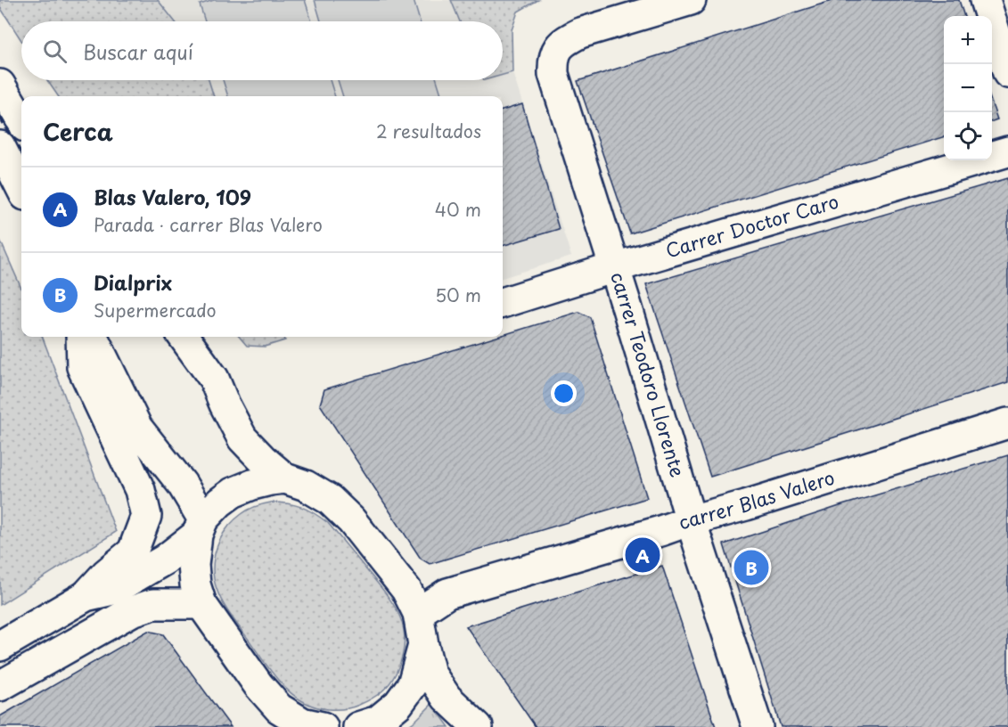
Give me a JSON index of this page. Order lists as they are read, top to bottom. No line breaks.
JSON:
{"streets":{"main road":["Carrer Doctor Caro","carrer Teodoro Llorente","carrer Blas Valero"]},"crossings":[["Carrer Doctor Caro","carrer Teodoro Llorente"],["carrer Teodoro Llorente","carrer Blas Valero"]],"page":{"map_buttons":["+","−"],"search":"Buscar aquí","heading":["Cerca","2 resultados"],"list":[{"mark":"A","name":"Blas Valero, 109","note":"Parada · carrer Blas Valero","value":"40 m"},{"mark":"B","name":"Dialprix","note":"Supermercado","value":"50 m"}],"pins":["A","B"]}}
